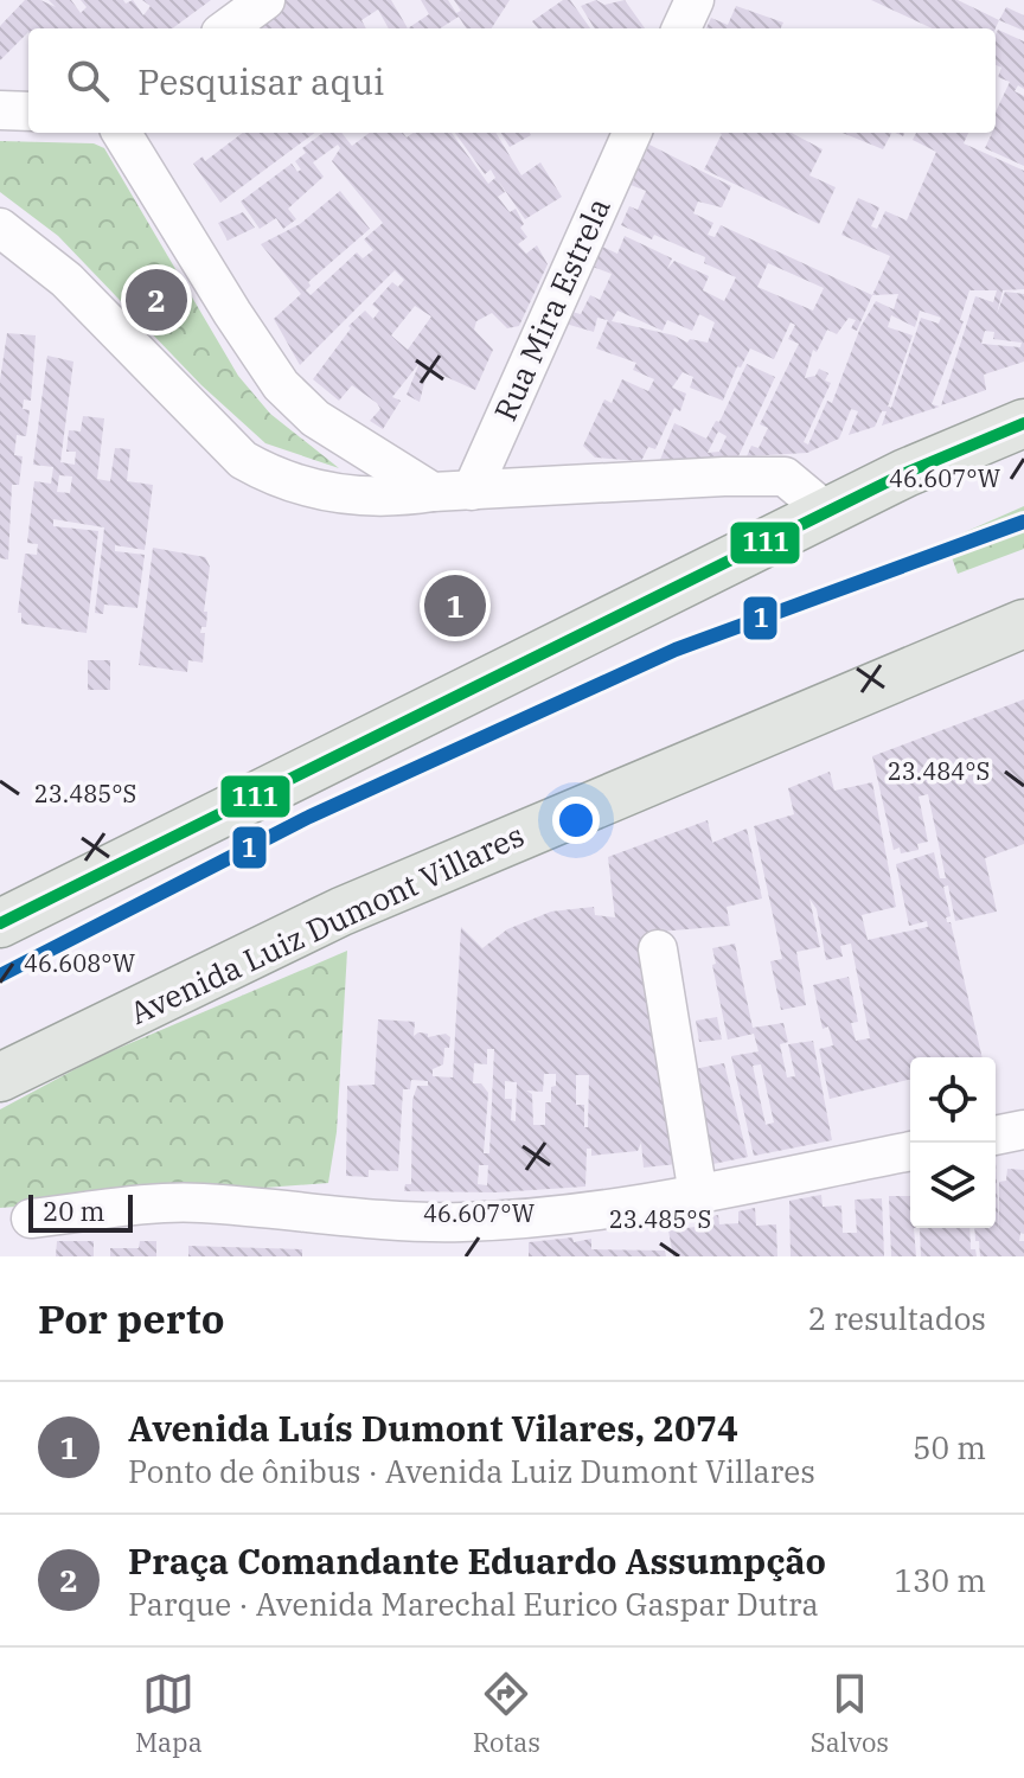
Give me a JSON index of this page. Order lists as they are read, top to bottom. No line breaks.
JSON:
{"streets":{"main road":["Avenida Luiz Dumont Villares"],"street":["Rua Mira Estrela"]},"lines":["transit line 111","transit line 1"],"scale_bar":"20 m","page":{"search":"Pesquisar aqui","pins":["2","1"],"scale":"20 m","heading":["Por perto","2 resultados"],"list":[{"mark":"1","name":"Avenida Luís Dumont Vilares, 2074","note":"Ponto de ônibus · Avenida Luiz Dumont Villares","value":"50 m"},{"mark":"2","name":"Praça Comandante Eduardo Assumpção","note":"Parque · Avenida Marechal Eurico Gaspar Dutra","value":"130 m"}],"nav":["Mapa","Rotas","Salvos"]},"coordinates":["46.607°W","23.484°S","23.485°S","46.608°W"]}
